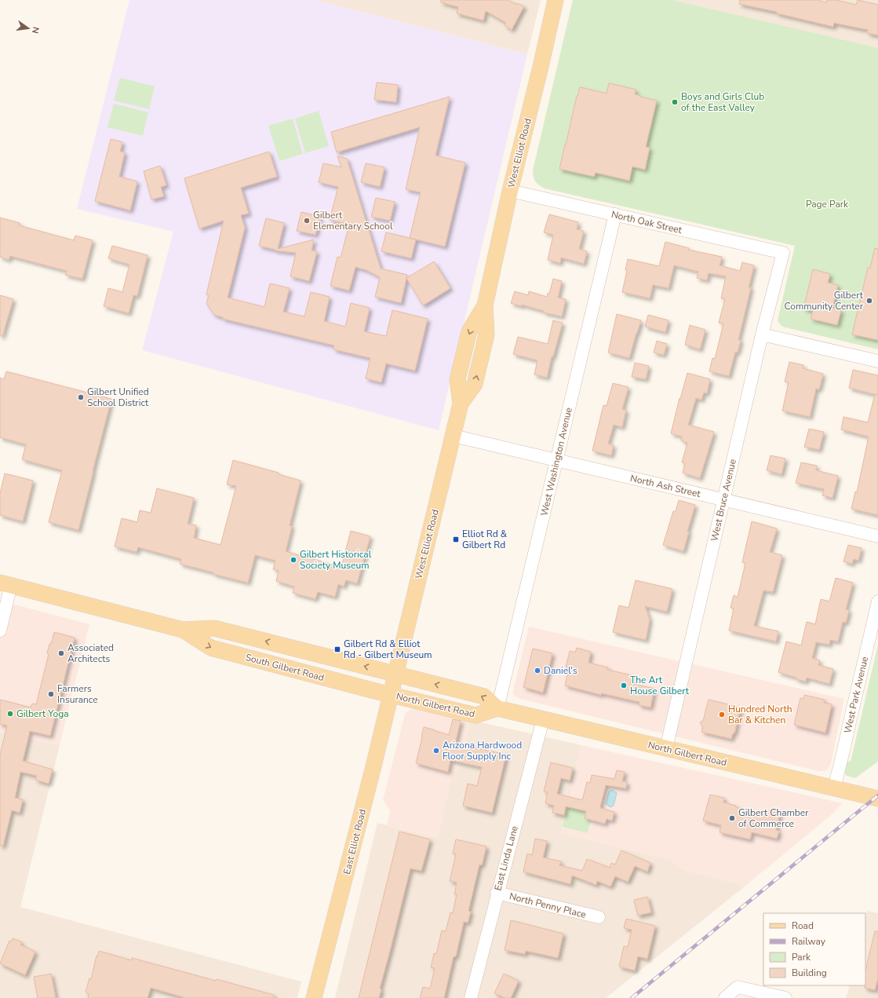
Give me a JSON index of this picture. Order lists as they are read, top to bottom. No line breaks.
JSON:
{"streets":{"main road":["West Elliot Road","South Gilbert Road","North Gilbert Road","East Elliot Road"],"street":["North Oak Street","West Washington Avenue","North Ash Street","West Bruce Avenue","West Park Avenue","East Linda Lane","North Penny Place"]},"crossings":[["West Elliot Road","North Oak Street"],["West Elliot Road","North Ash Street"],["West Elliot Road","South Gilbert Road"],["West Elliot Road","North Gilbert Road"],["West Elliot Road","East Elliot Road"],["North Oak Street","West Washington Avenue"],["North Oak Street","West Bruce Avenue"],["West Washington Avenue","North Ash Street"],["West Washington Avenue","North Gilbert Road"],["North Ash Street","West Bruce Avenue"],["West Bruce Avenue","North Gilbert Road"],["South Gilbert Road","North Gilbert Road"],["South Gilbert Road","East Elliot Road"],["West Park Avenue","North Gilbert Road"],["North Gilbert Road","East Elliot Road"],["North Gilbert Road","East Linda Lane"],["East Linda Lane","North Penny Place"]],"parks":["Page Park"],"places":{"other":["Boys and Girls Club of the East Valley","Gilbert Elementary School","Gilbert Community Center","Gilbert Unified School District","Gilbert Historical Society Museum","Associated Architects","Daniel's","The Art House Gilbert","Farmers Insurance","Gilbert Yoga","Hundred North Bar & Kitchen","Arizona Hardwood Floor Supply Inc","Gilbert Chamber of Commerce"],"transit":["Elliot Rd & Gilbert Rd","Gilbert Rd & Elliot Rd - Gilbert Museum"]},"legend":["Road","Railway","Park","Building"],"north":"right"}
